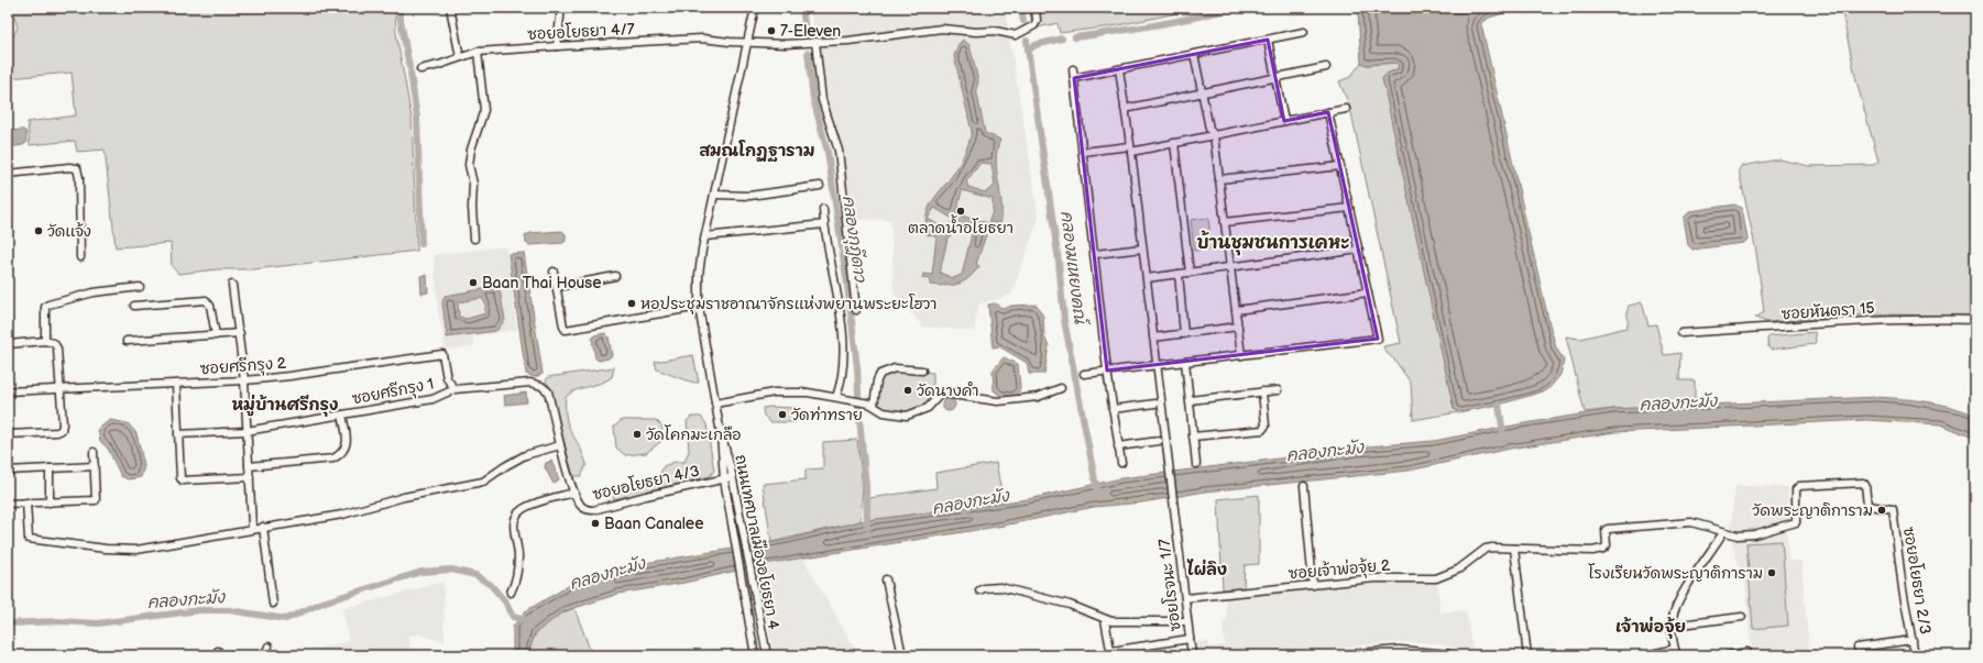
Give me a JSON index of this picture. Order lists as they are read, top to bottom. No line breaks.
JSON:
{"streets":{"street":["ซอยอโยธยา 4/7","ซอยหันตรา 15","ซอยศรีกรุง 2","ซอยศรีกรุง 1","ซอยอโยธยา 4/3","ถนนเทศบาลเมืองอโยธยา 4","ซอยเจ้าพ่อจุ้ย 2","ซอยอโยธยา 2/3","ซอยโรจนะ 1/7"]},"crossings":[["ซอยอโยธยา 4/7","ถนนเทศบาลเมืองอโยธยา 4"],["ซอยศรีกรุง 2","ซอยศรีกรุง 1"],["ซอยศรีกรุง 2","ซอยอโยธยา 4/3"],["ซอยศรีกรุง 1","ซอยอโยธยา 4/3"],["ซอยอโยธยา 4/3","ถนนเทศบาลเมืองอโยธยา 4"],["ซอยเจ้าพ่อจุ้ย 2","ซอยอโยธยา 2/3"],["ซอยเจ้าพ่อจุ้ย 2","ซอยโรจนะ 1/7"]],"districts":["สมณโกฏฐาราม","บ้านชุมชนการเคหะ","หมู่บ้านศรีกรุง","ไผ่ลิง","เจ้าพ่อจุ้ย"],"water":["คลองกุฎีดาว","คลองมเหยงคณ์","คลองกะมัง"],"places":["7-Eleven","ตลาดน้ำอโยธยา","วัดแจ้ง","Baan Thai House","หอประชุมราชอาณาจักรแห่งพยานพระยะโฮวา","วัดนางคำ","วัดท่าทราย","วัดโคกมะเกลือ","วัดพระญาติการาม","Baan Canalee","โรงเรียนวัดพระญาติการาม"]}
